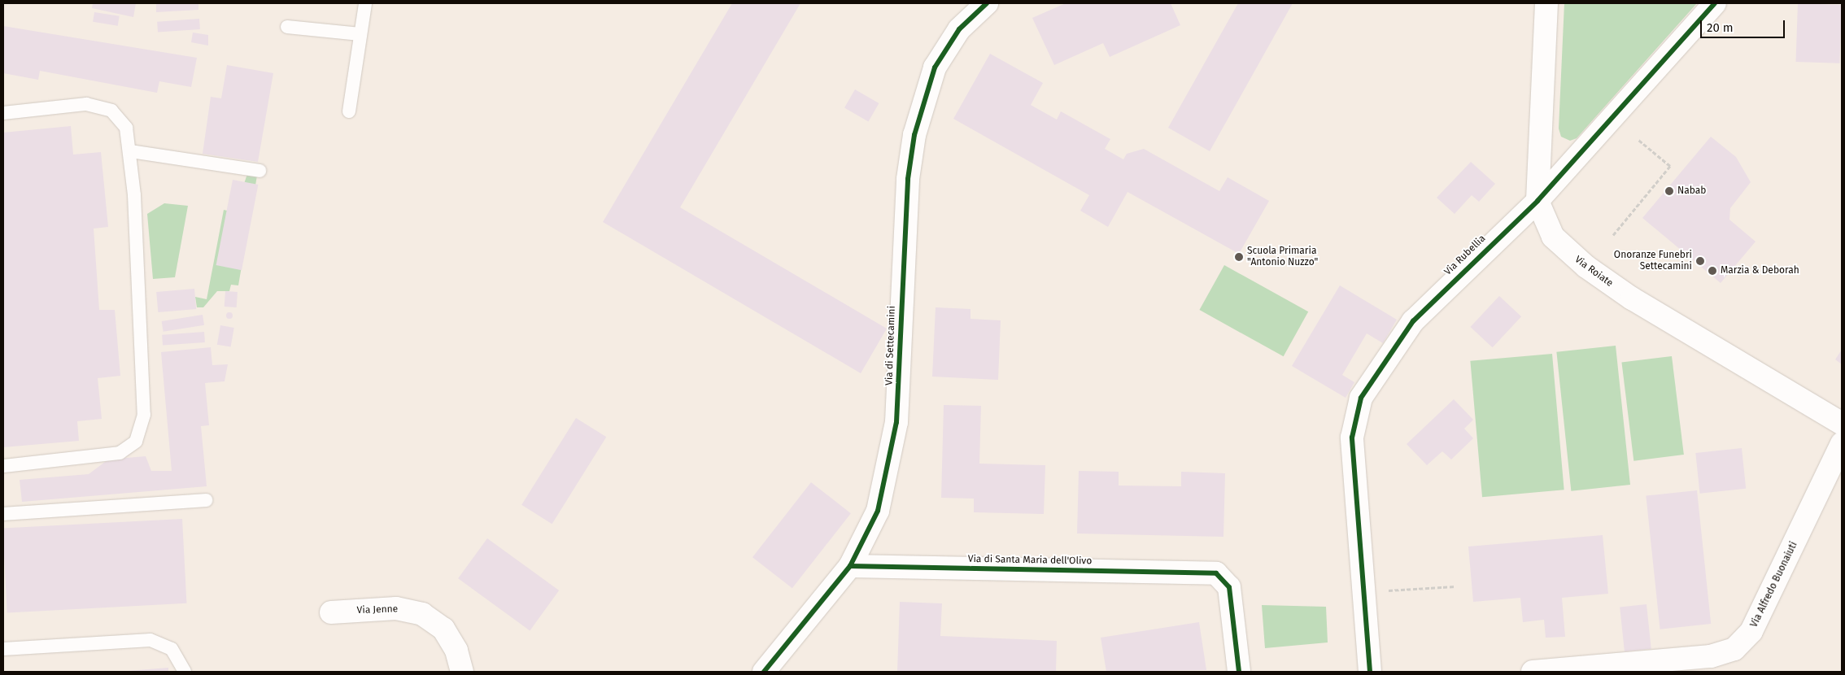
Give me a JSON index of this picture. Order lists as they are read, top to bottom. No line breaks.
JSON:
{"streets":{"street":["Via Rubellia","Via Roiate","Via di Settecamini","Via di Santa Maria dell'Olivo","Via Alfredo Buonaiuti","Via Jenne"]},"crossings":[["Via Rubellia","Via Roiate"],["Via di Settecamini","Via di Santa Maria dell'Olivo"]],"places":["Nabab","Scuola Primaria \"Antonio Nuzzo\"","Onoranze Funebri Settecamini","Marzia & Deborah"],"scale_bar":"20 m"}
